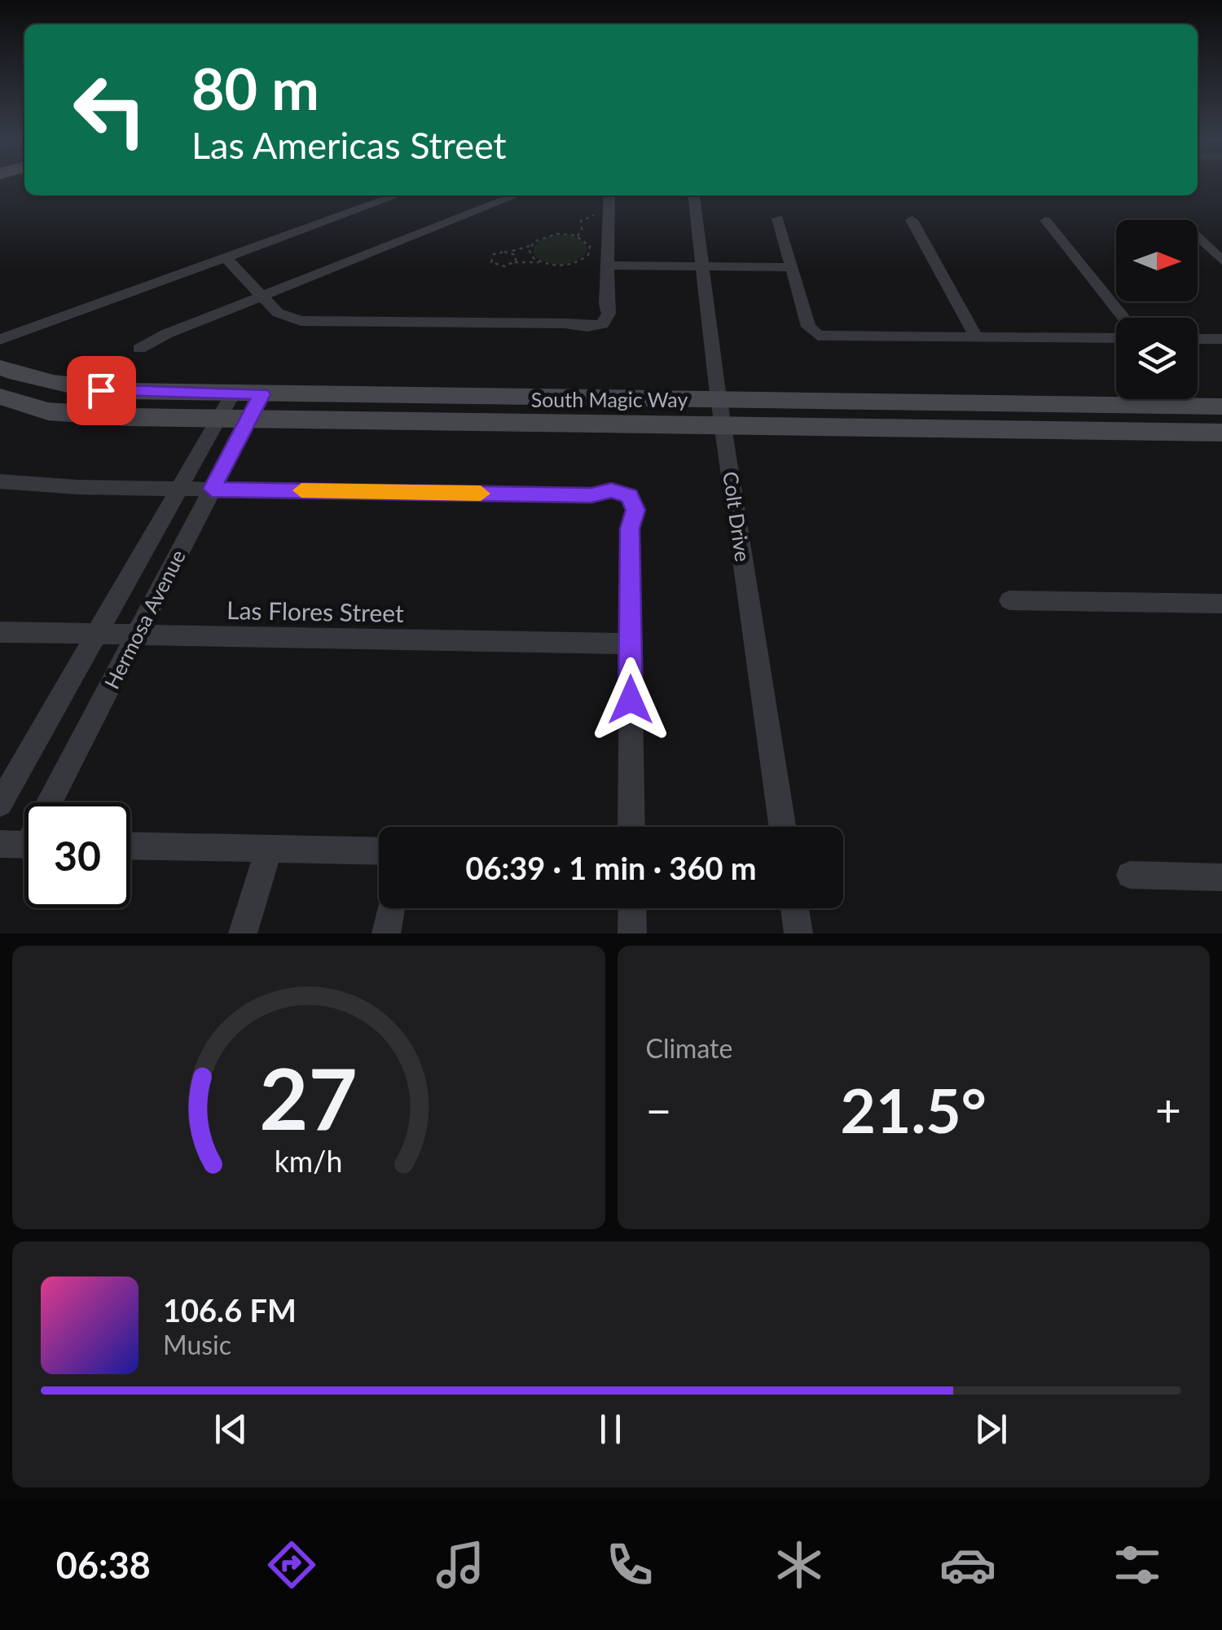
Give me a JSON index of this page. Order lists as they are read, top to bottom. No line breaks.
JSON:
{"streets":{"street":["South Magic Way","Colt Drive","Las Flores Street","Hermosa Avenue"]},"crossings":[["South Magic Way","Colt Drive"],["South Magic Way","Hermosa Avenue"],["Las Flores Street","Hermosa Avenue"]],"north":"right","page":{"turn":["80 m","Las Americas Street"],"limit":"30","trip":"06:39 · 1 min · 360 m","tile":"Climate","heat":["−","21.5°","+"],"song":["106.6 FM","Music"],"tabs":"06:38","gauge":["27","km/h"]}}
